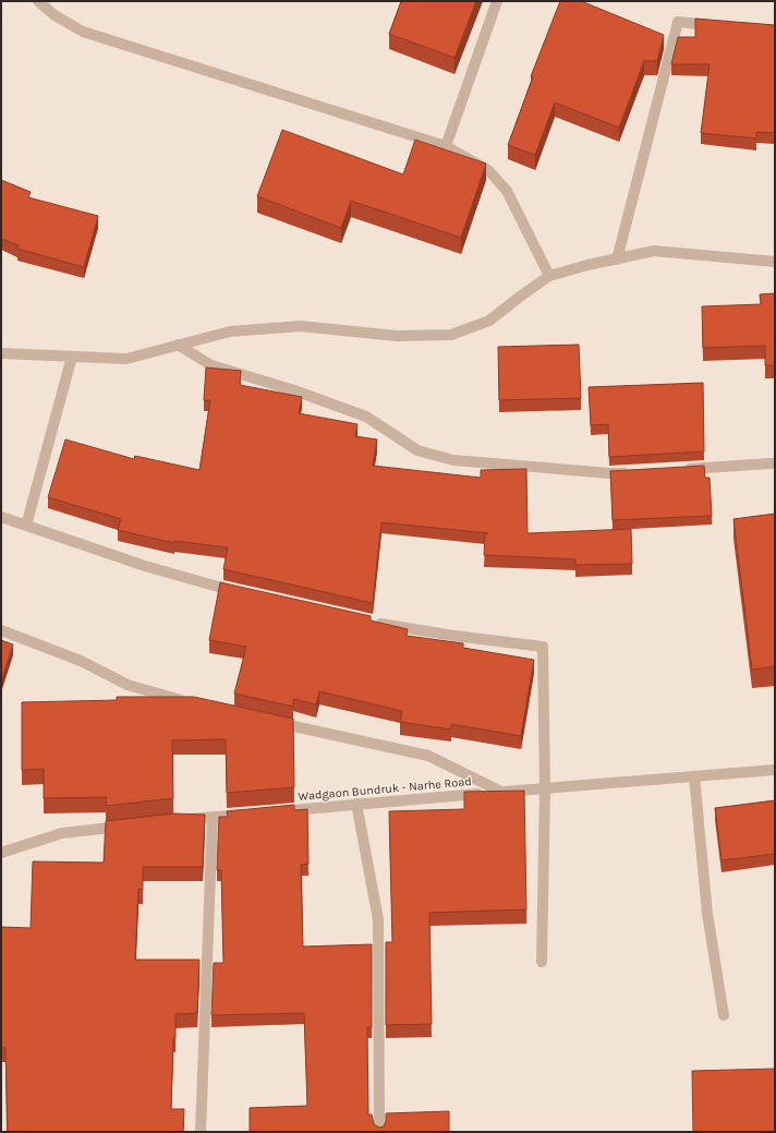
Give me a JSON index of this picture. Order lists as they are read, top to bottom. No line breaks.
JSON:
{"streets":{"street":["Wadgaon Bundruk - Narhe Road"]}}
